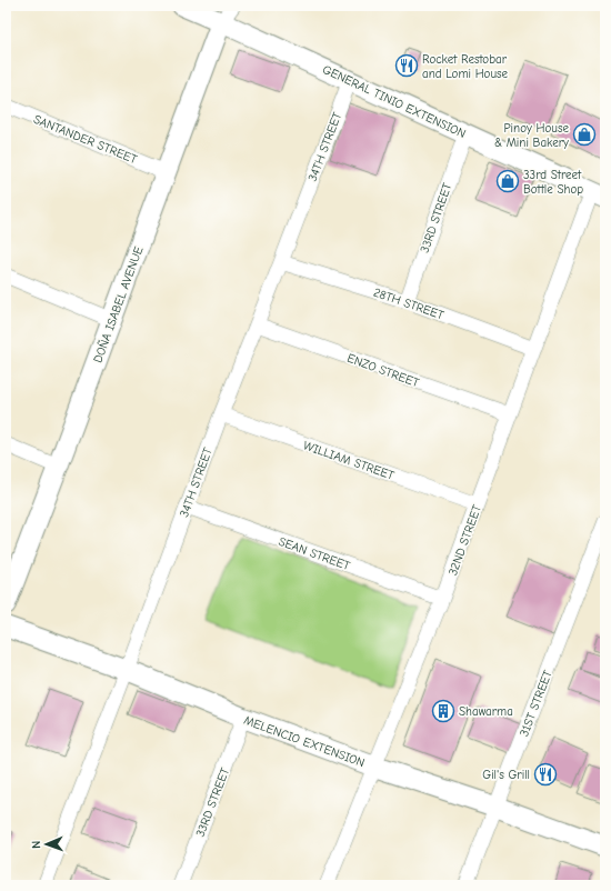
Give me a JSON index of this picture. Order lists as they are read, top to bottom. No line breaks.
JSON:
{"streets":{"street":["GENERAL TINIO EXTENSION","SANTANDER STREET","34TH STREET","33RD STREET","28TH STREET","DOÑA ISABEL AVENUE","ENZO STREET","WILLIAM STREET","32ND STREET","SEAN STREET","31ST STREET","MELENCIO EXTENSION"]},"crossings":[["GENERAL TINIO EXTENSION","34TH STREET"],["GENERAL TINIO EXTENSION","33RD STREET"],["GENERAL TINIO EXTENSION","DOÑA ISABEL AVENUE"],["GENERAL TINIO EXTENSION","32ND STREET"],["SANTANDER STREET","DOÑA ISABEL AVENUE"],["34TH STREET","28TH STREET"],["34TH STREET","ENZO STREET"],["34TH STREET","WILLIAM STREET"],["34TH STREET","SEAN STREET"],["34TH STREET","MELENCIO EXTENSION"],["33RD STREET","28TH STREET"],["33RD STREET","MELENCIO EXTENSION"],["28TH STREET","32ND STREET"],["ENZO STREET","32ND STREET"],["WILLIAM STREET","32ND STREET"],["32ND STREET","SEAN STREET"],["32ND STREET","MELENCIO EXTENSION"],["31ST STREET","MELENCIO EXTENSION"]],"places":{"restaurant":["Rocket Restobar and Lomi House","Gil's Grill"],"shop":["Pinoy House & Mini Bakery","33rd Street Bottle Shop"],"building":["Shawarma"]},"north":"left"}
